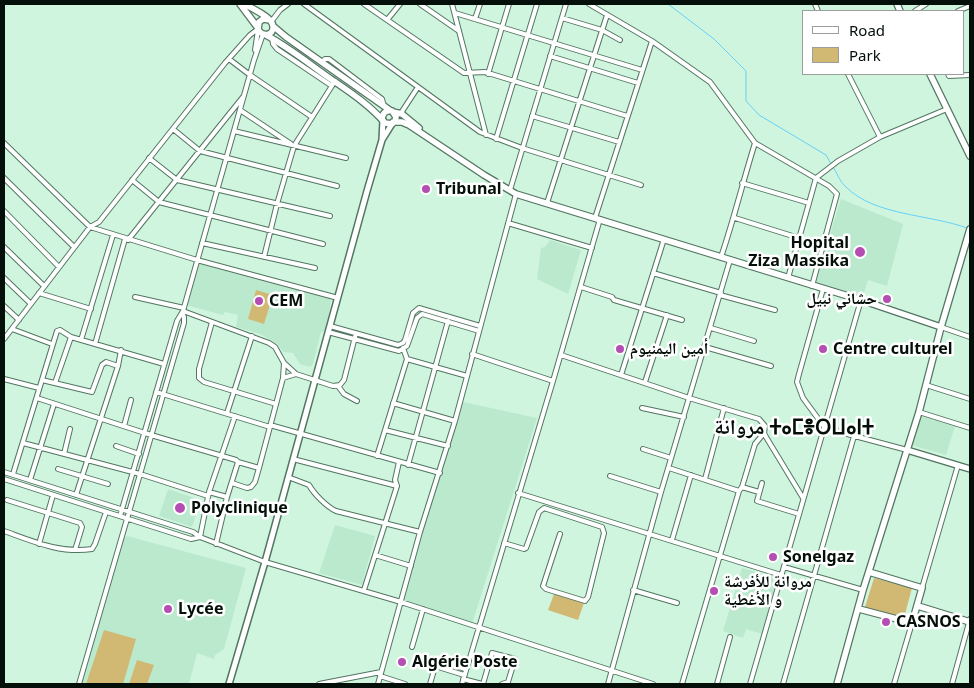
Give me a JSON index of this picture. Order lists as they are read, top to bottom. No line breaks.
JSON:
{"districts":["مروانة ⵜⴰⵎⴻⵔⵡⴰⵏⵜ"],"places":["Tribunal","Hopital Ziza Massika","حشاني نبيل","CEM","أمين اليمنيوم","Centre culturel","Polyclinique","Sonelgaz","مروانة للأفرشة و الأغطية","Lycée","CASNOS","Algérie Poste"],"legend":["Road","Park"]}
